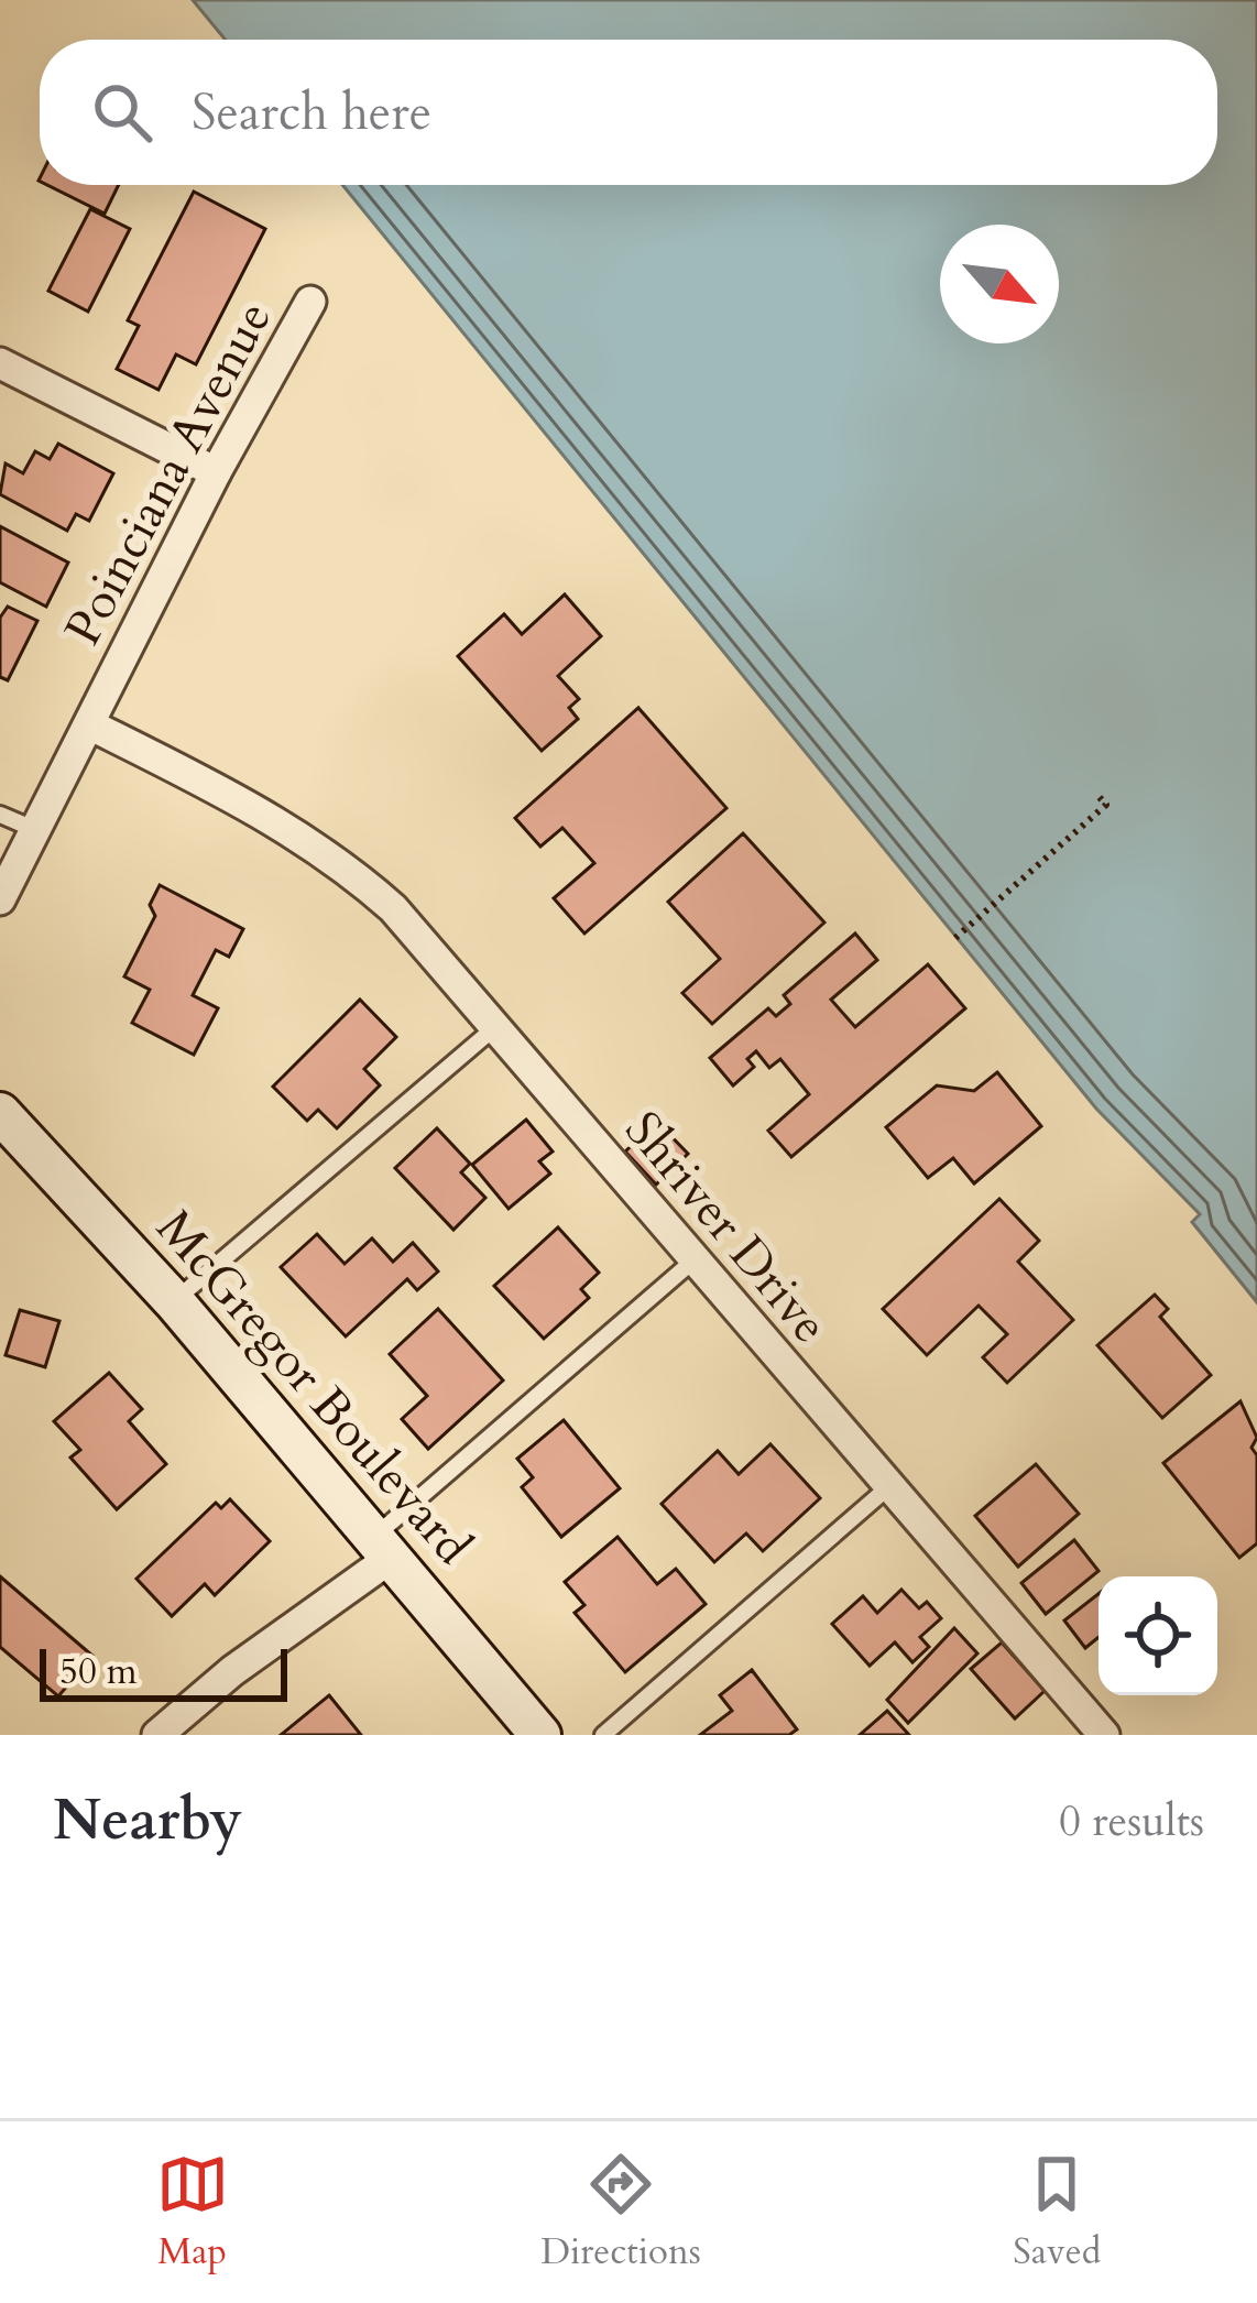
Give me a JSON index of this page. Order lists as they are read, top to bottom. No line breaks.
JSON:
{"streets":{"main road":["McGregor Boulevard"],"street":["Poinciana Avenue","Shriver Drive"]},"crossings":[["Poinciana Avenue","Shriver Drive"]],"scale_bar":"50 m","north":"bottom right","page":{"search":"Search here","scale":"50 m","heading":["Nearby","0 results"],"nav":["Map","Directions","Saved"]}}
